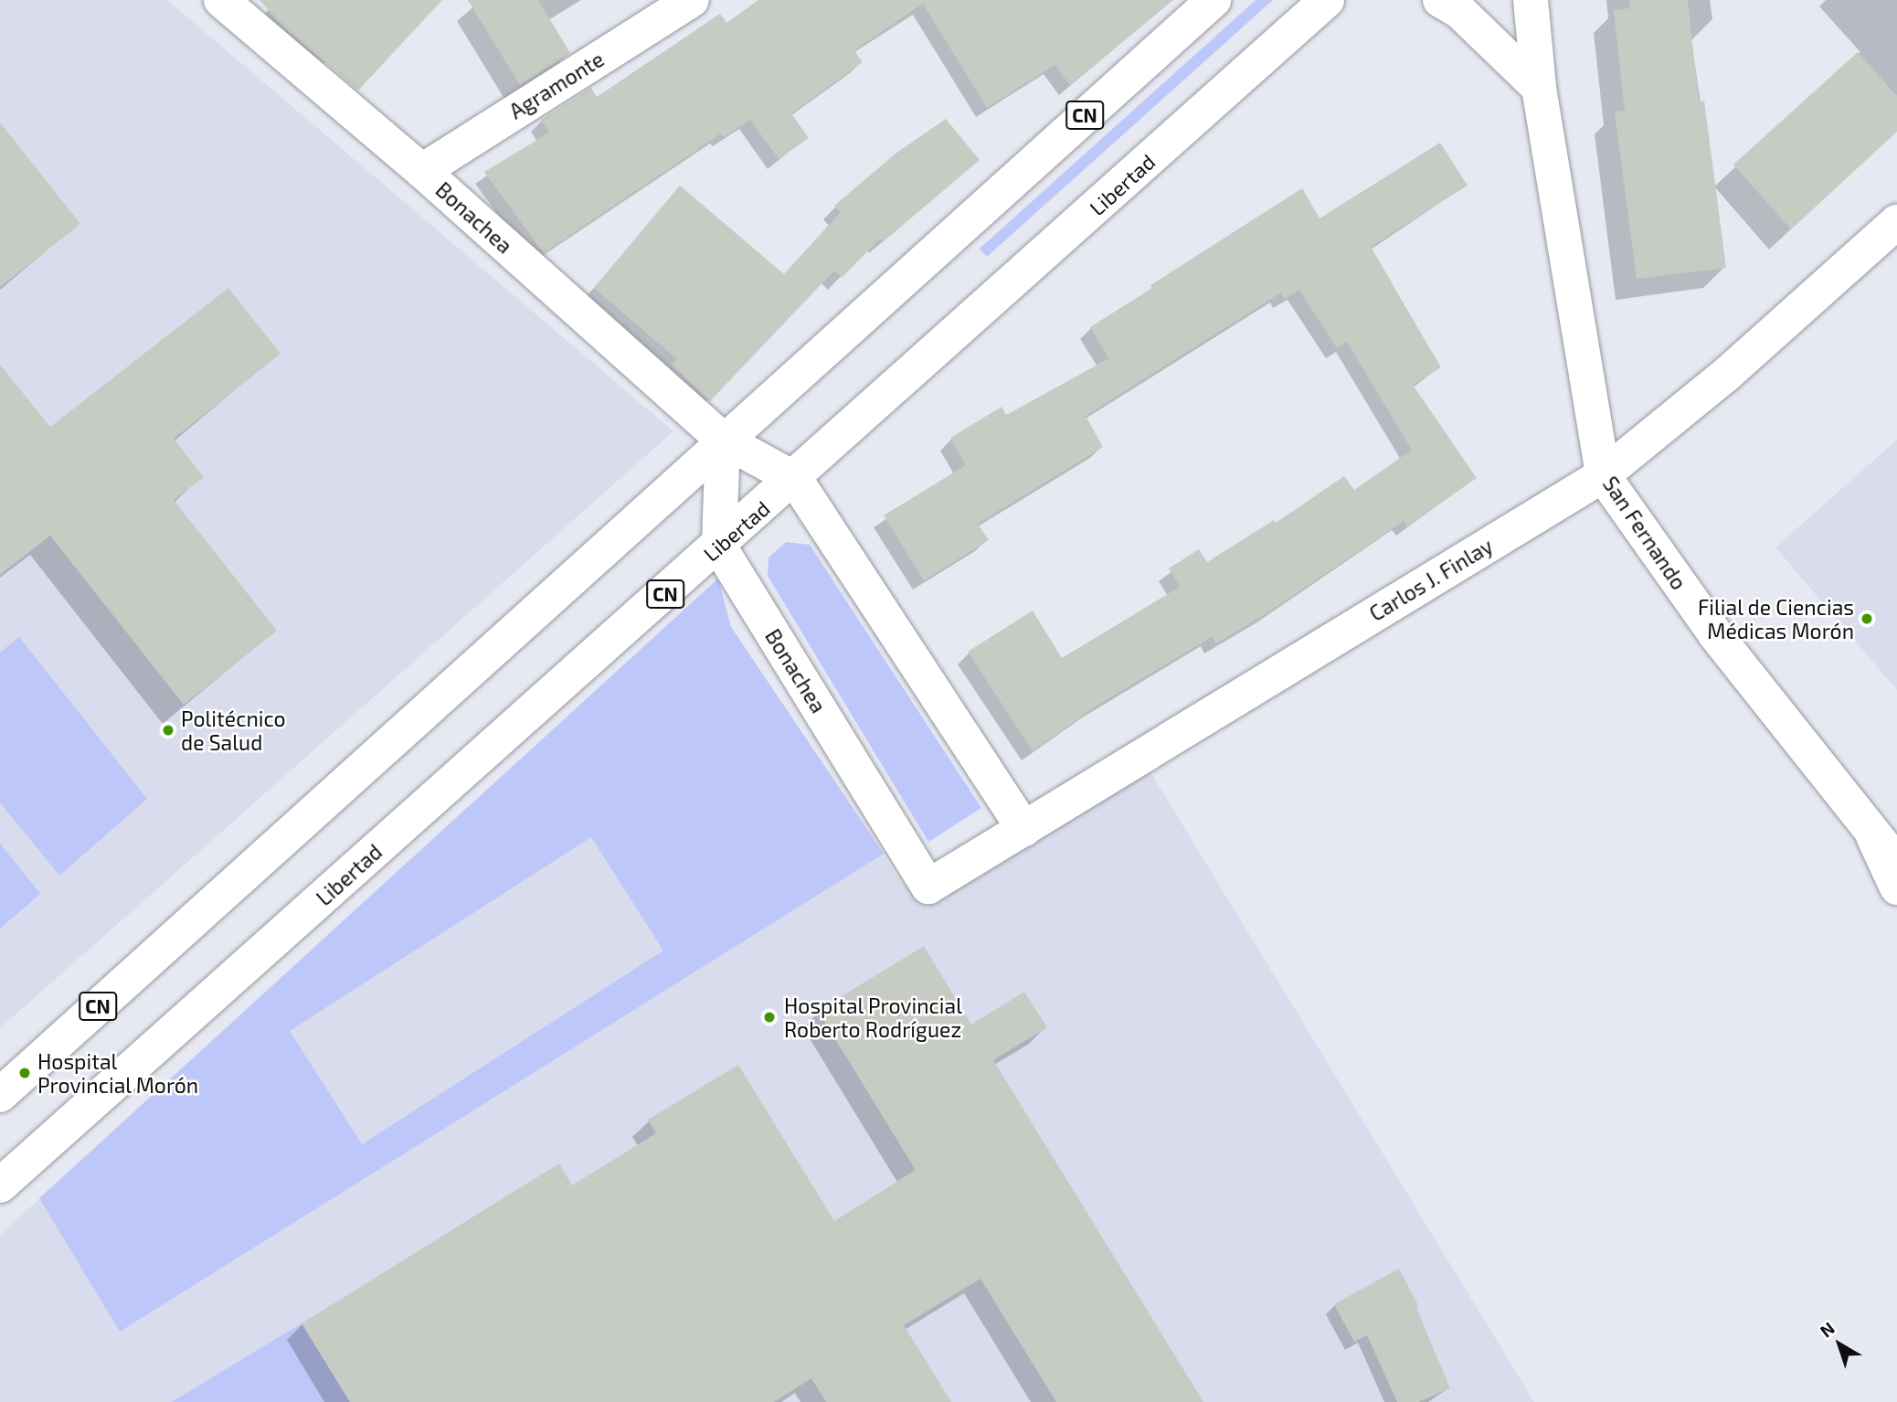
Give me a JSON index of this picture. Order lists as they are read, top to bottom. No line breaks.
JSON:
{"streets":{"main road":["Agramonte","CN","Libertad","Bonachea","San Fernando","Carlos J. Finlay"]},"crossings":[["Agramonte","Bonachea"],["CN","Bonachea"],["Libertad","Bonachea"],["Bonachea","Carlos J. Finlay"],["San Fernando","Carlos J. Finlay"]],"places":["Filial de Ciencias Médicas Morón","Politécnico de Salud","Hospital Provincial Roberto Rodríguez","Hospital Provincial Morón"],"north":"top left"}
